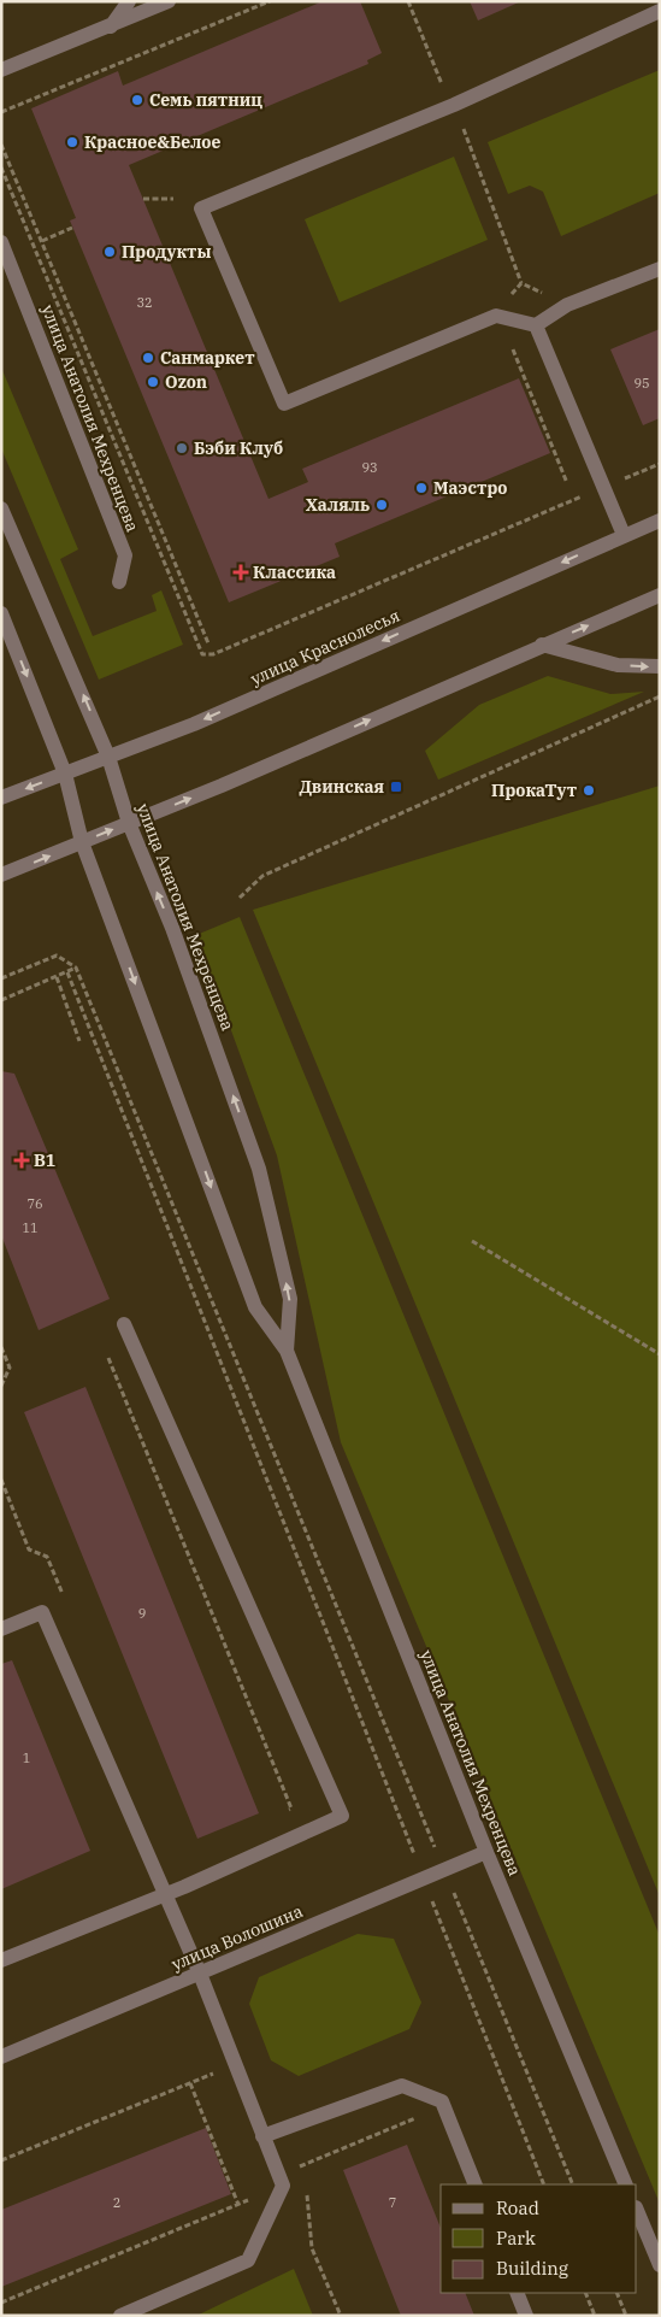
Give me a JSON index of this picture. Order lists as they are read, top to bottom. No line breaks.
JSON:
{"streets":{"street":["улица Анатолия Мехренцева","улица Краснолесья","улица Волошина"]},"crossings":[["улица Анатолия Мехренцева","улица Краснолесья"],["улица Анатолия Мехренцева","улица Волошина"]],"places":{"other":["Семь пятниц","Красное&Белое","Продукты","Санмаркет","Ozon","Бэби Клуб","Маэстро","Халяль","ПрокаТут"],"health":["Классика","B1"],"transit":["Двинская"]},"house_numbers":["32","95","93","76","11","9","1","2","7"],"legend":["Road","Park","Building"]}
